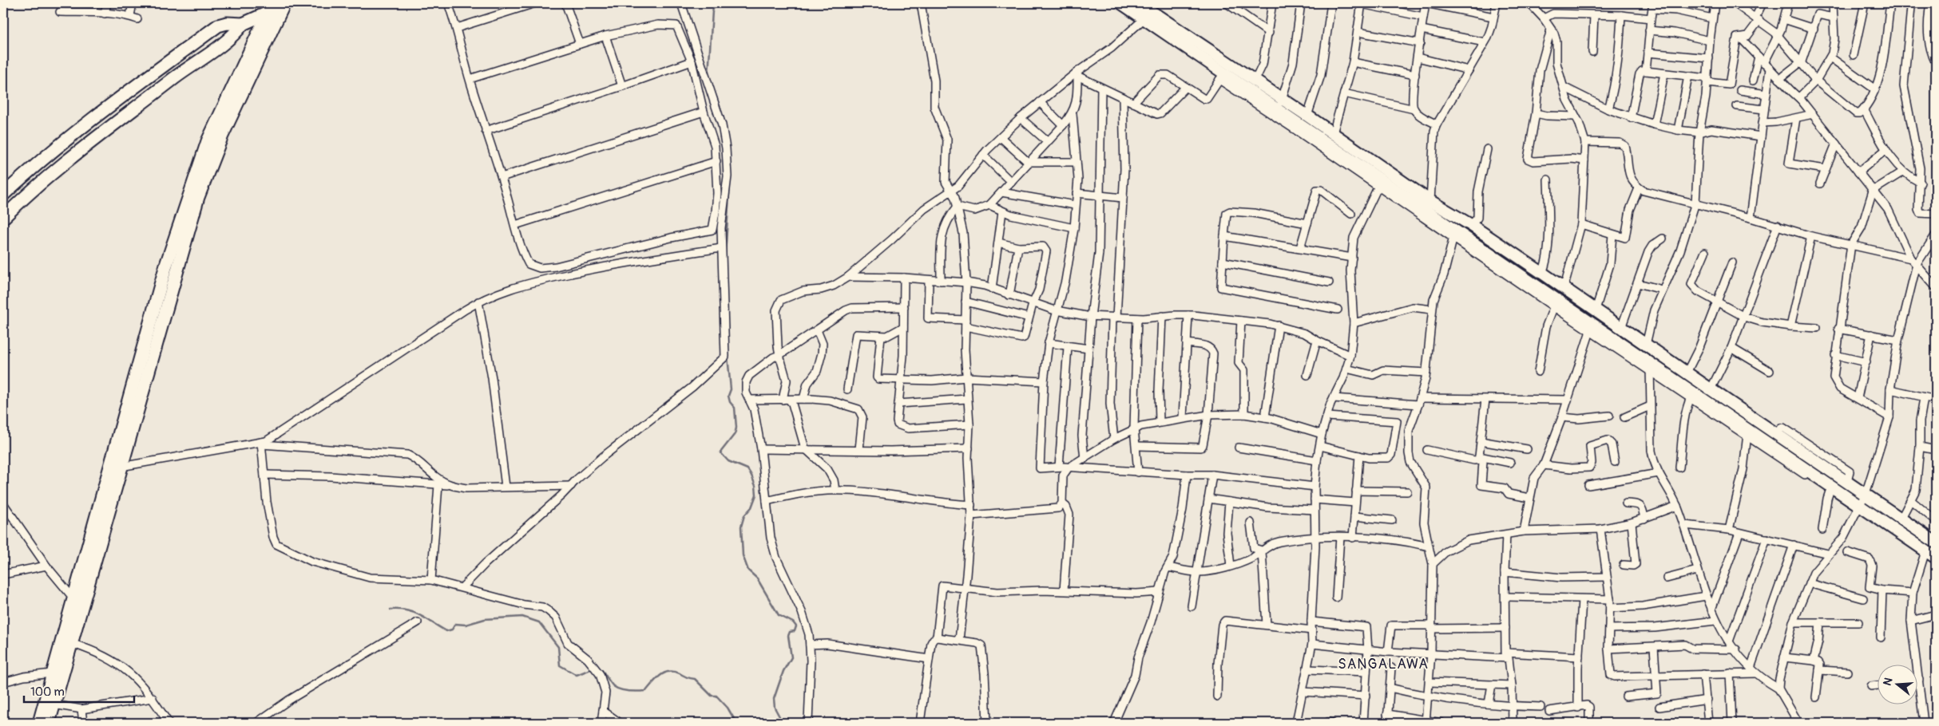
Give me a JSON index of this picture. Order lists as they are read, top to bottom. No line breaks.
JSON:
{"districts":["SANGALAWA"],"scale_bar":"100 m","north":"left"}
